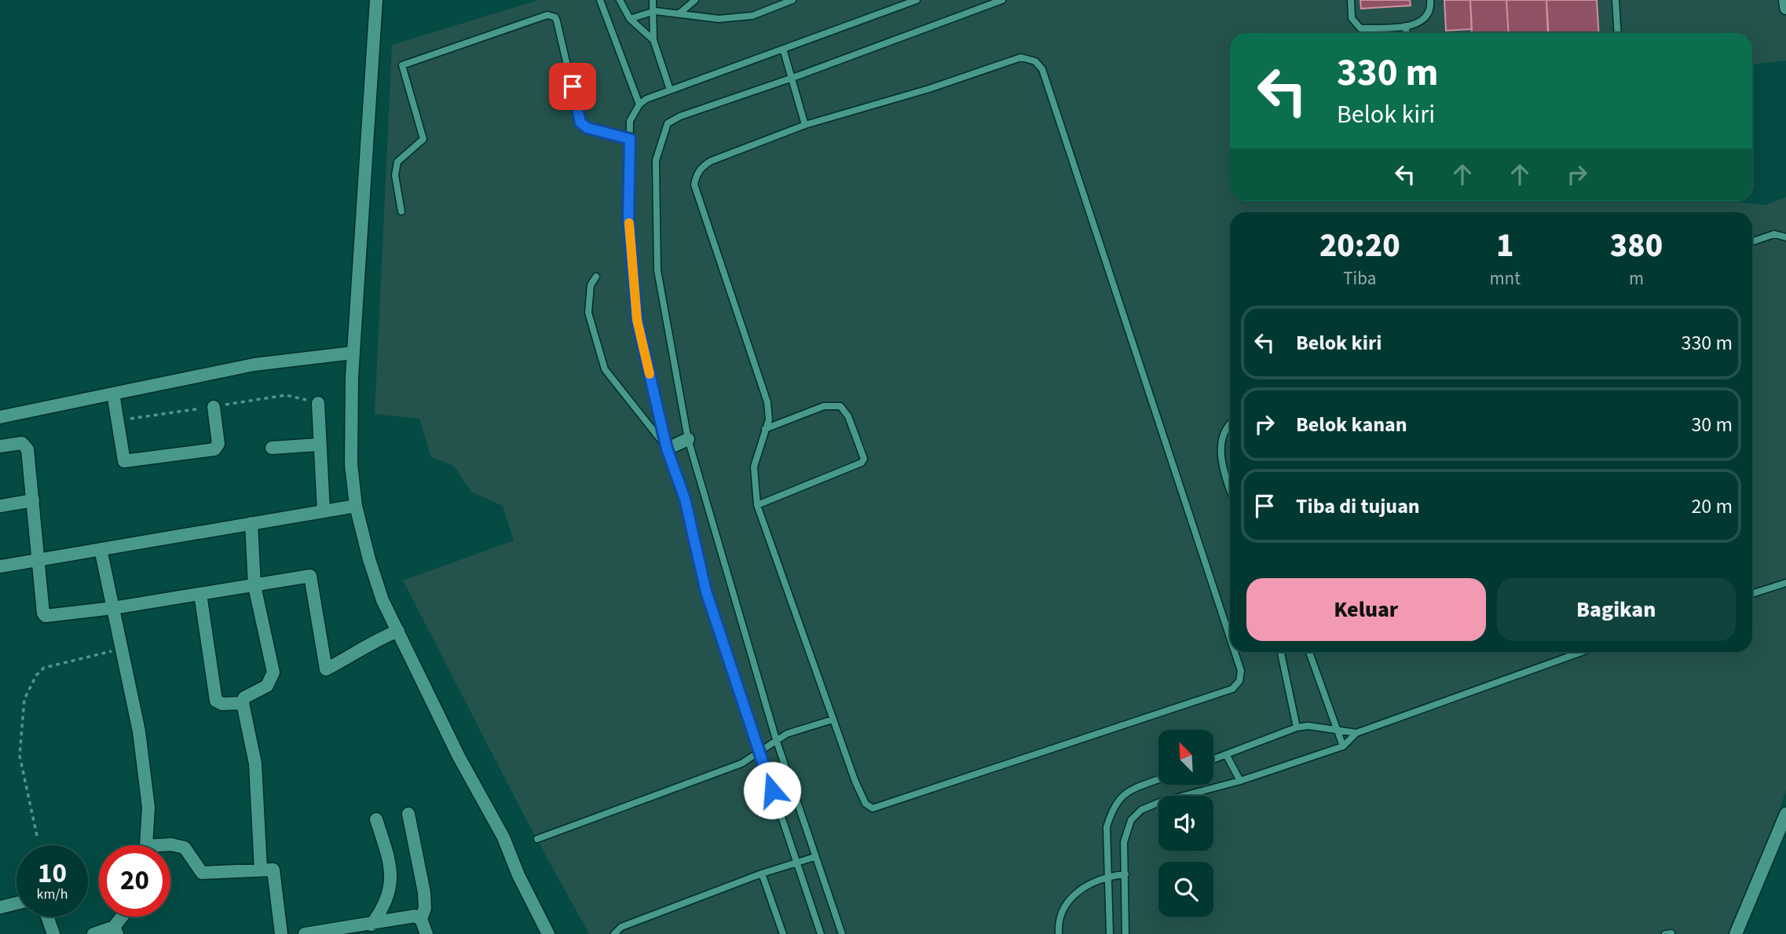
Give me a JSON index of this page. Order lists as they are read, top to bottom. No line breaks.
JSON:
{"north":"top left","page":{"turn":["330 m","Belok kiri"],"eta":["20:20","Tiba","1","mnt","380","m"],"list":[{"name":"Belok kiri","value":"330 m"},{"name":"Belok kanan","value":"30 m"},{"name":"Tiba di tujuan","value":"20 m"}],"buttons":["Keluar","Bagikan"],"speed":"10 km/h","limit":"20"}}
